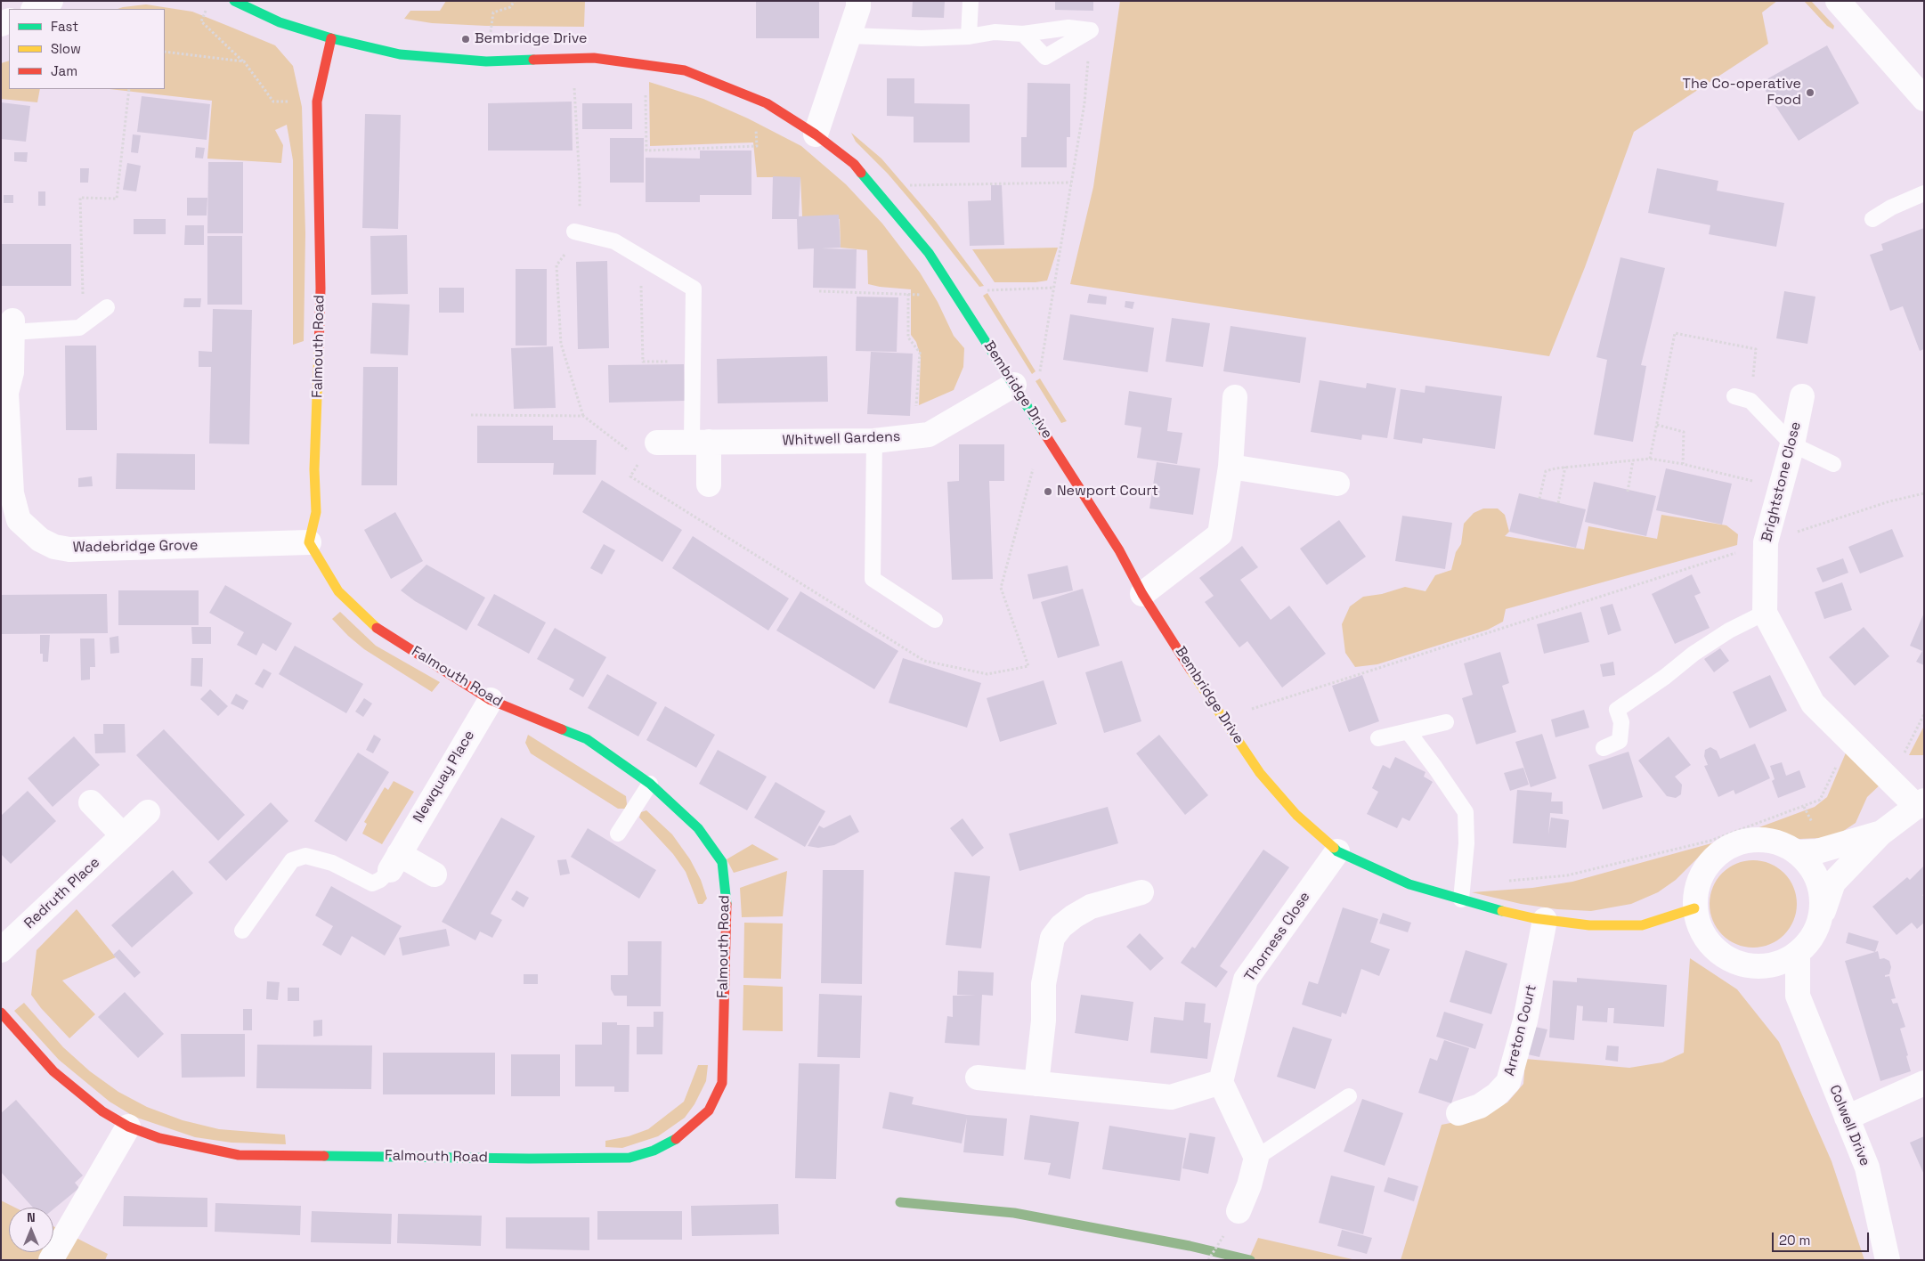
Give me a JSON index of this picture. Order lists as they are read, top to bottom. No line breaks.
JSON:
{"streets":{"street":["Falmouth Road","Bembridge Drive","Whitwell Gardens","Brightstone Close","Wadebridge Grove","Newquay Place","Redruth Place","Thorness Close","Arreton Court","Colwell Drive"]},"crossings":[["Falmouth Road","Bembridge Drive"],["Falmouth Road","Wadebridge Grove"],["Falmouth Road","Newquay Place"],["Bembridge Drive","Whitwell Gardens"],["Bembridge Drive","Thorness Close"],["Bembridge Drive","Arreton Court"],["Bembridge Drive","Colwell Drive"]],"places":["Bembridge Drive","The Co-operative Food","Newport Court"],"legend":["Fast","Slow","Jam"],"scale_bar":"20 m","north":"top"}
